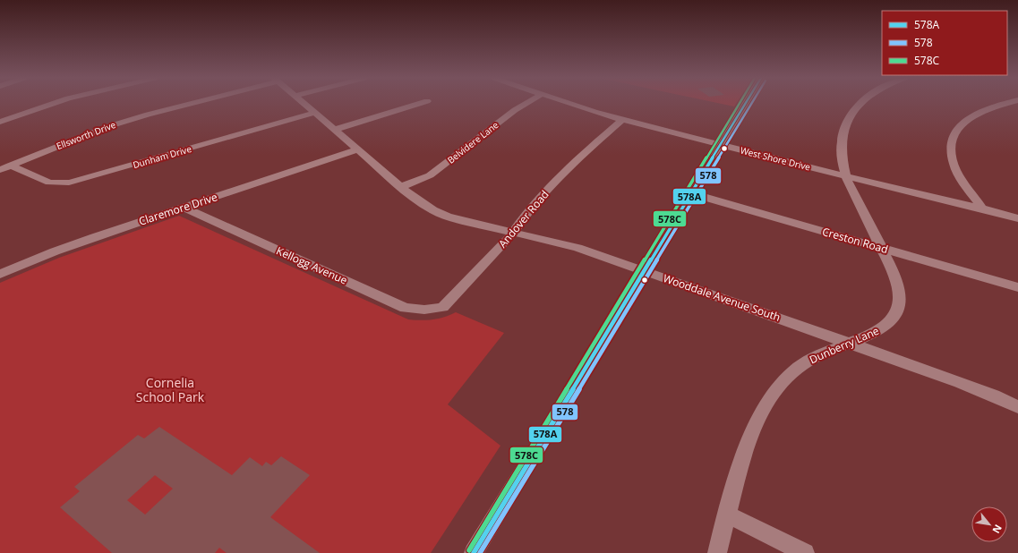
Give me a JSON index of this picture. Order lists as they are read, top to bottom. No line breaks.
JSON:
{"streets":{"street":["Ellsworth Drive","Belvidere Lane","Dunham Drive","West Shore Drive","Claremore Drive","Andover Road","Creston Road","Kellogg Avenue","Wooddale Avenue South","Dunberry Lane"]},"crossings":[["Ellsworth Drive","Dunham Drive"],["Belvidere Lane","Wooddale Avenue South"],["Dunham Drive","Wooddale Avenue South"],["West Shore Drive","Andover Road"],["West Shore Drive","Dunberry Lane"],["Claremore Drive","Kellogg Avenue"],["Claremore Drive","Wooddale Avenue South"],["Andover Road","Kellogg Avenue"],["Andover Road","Wooddale Avenue South"],["Creston Road","Dunberry Lane"],["Wooddale Avenue South","Dunberry Lane"]],"parks":["Cornelia School Park"],"lines":["transit line 578A","transit line 578","transit line 578C"],"legend":["578A","578","578C"],"north":"bottom right"}
